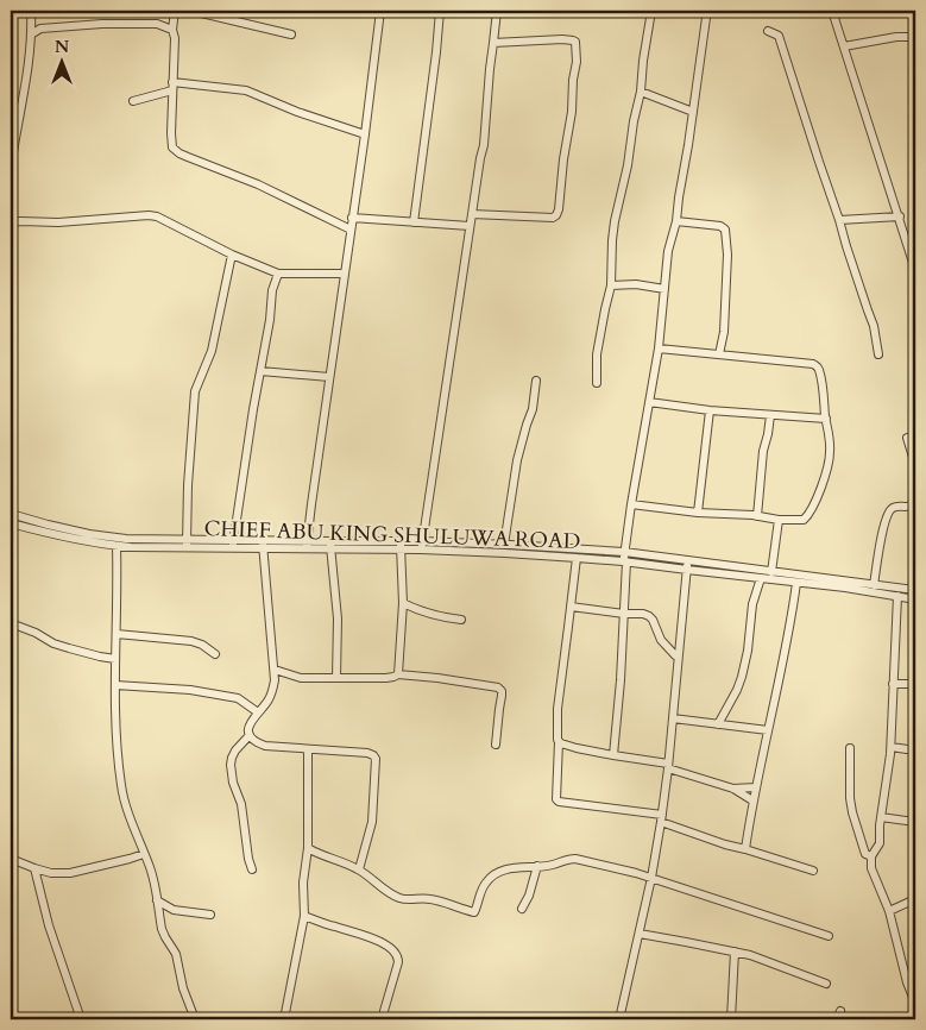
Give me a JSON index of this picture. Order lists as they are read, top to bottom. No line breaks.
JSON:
{"streets":{"street":["CHIEF ABU KING SHULUWA ROAD"]},"north":"top"}
